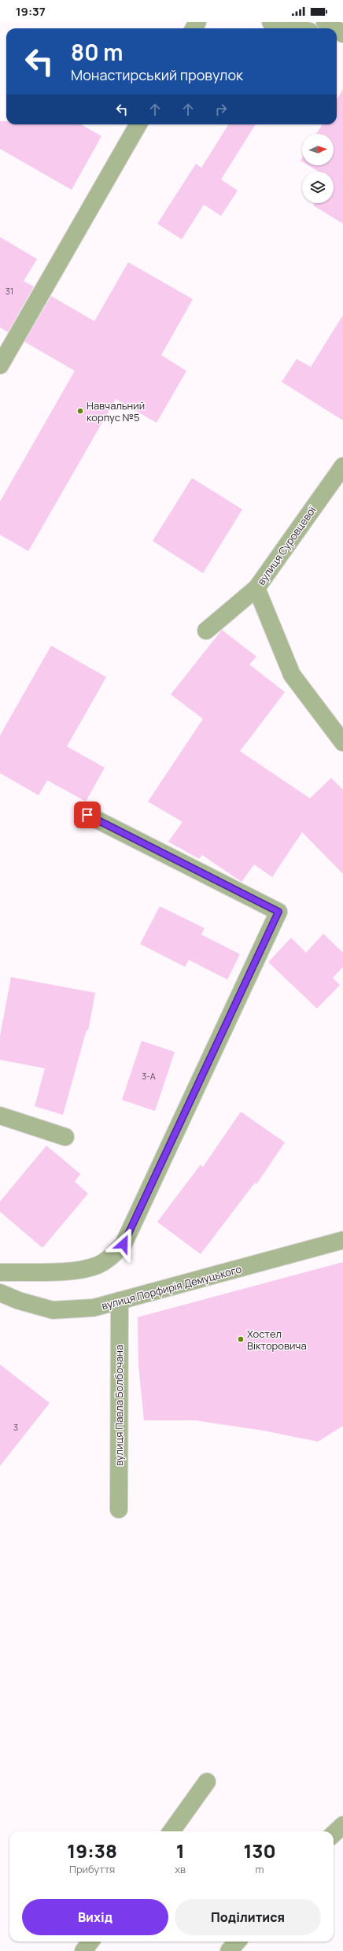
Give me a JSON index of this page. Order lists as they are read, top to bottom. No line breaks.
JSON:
{"streets":{"street":["вулиця Суровцевої","вулиця Порфирія Демуцького","вулиця Павла Болбочана"]},"crossings":[["вулиця Порфирія Демуцького","вулиця Павла Болбочана"]],"places":["Навчальний корпус №5","Хостел Вікторовича"],"house_numbers":["31","3-А","3"],"north":"right","page":{"status":"19:37","turn":["80 m","Монастирський провулок"],"eta":["19:38","Прибуття","1","хв","130","m"],"buttons":["Вихід","Поділитися"]}}
